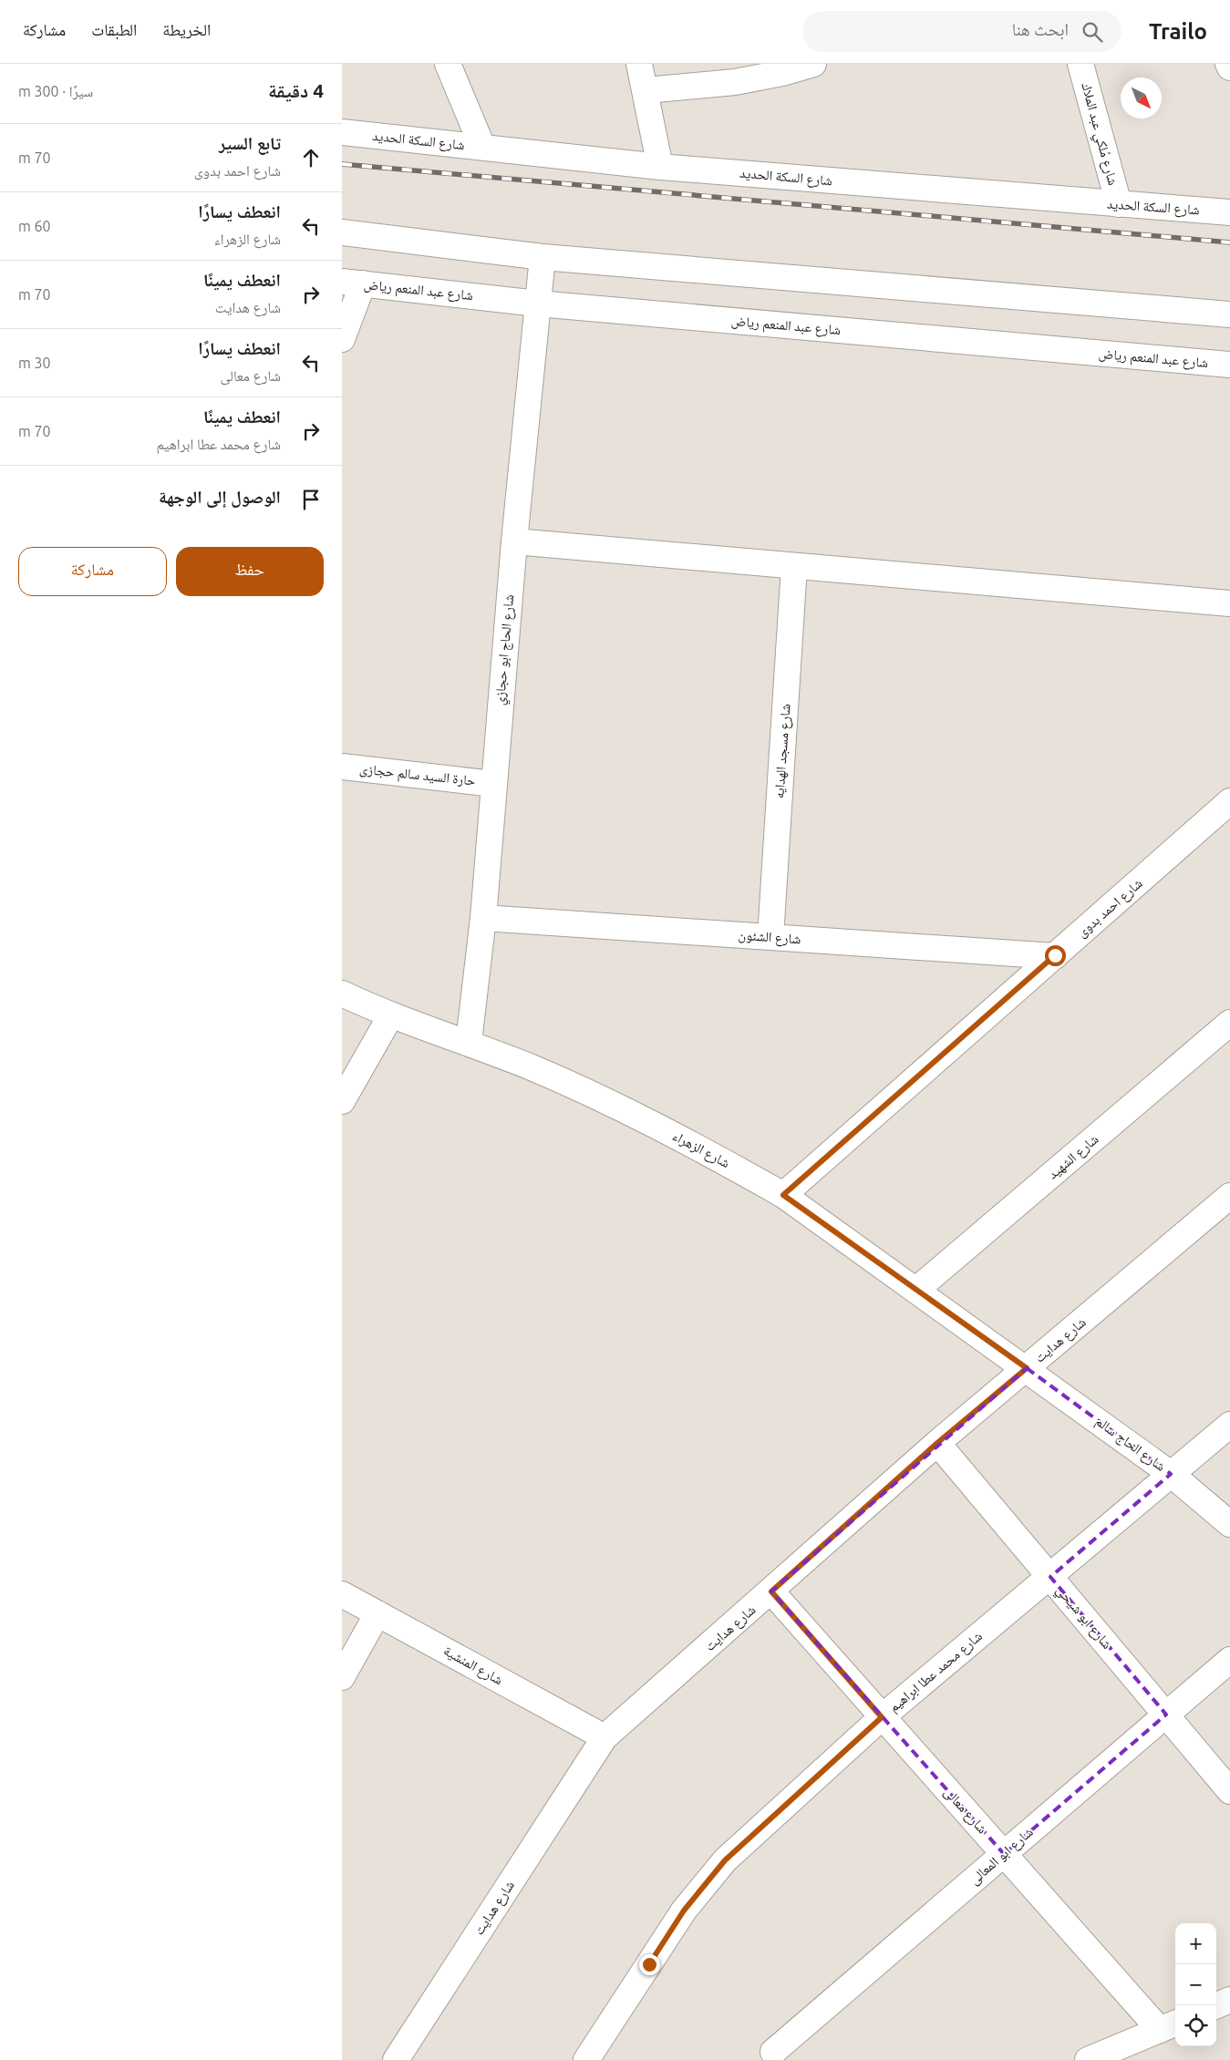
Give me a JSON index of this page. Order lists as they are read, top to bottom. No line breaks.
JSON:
{"streets":{"street":["شارع مُلكي عبد الملاك","شارع السكة الحديد","شارع عبد المنعم رياض","شارع الحاج ابو حجازي","شارع مسجد الهدايه","حارة السيد سالم حجازى","شارع احمد بدوى","شارع الشئون","شارع الزهراء","شارع الشهيد","شارع هدايت","شارع الحاج سالم","شارع ابو شيحي","شارع المنشية","شارع محمد عطا ابراهيم","شارع معالى","شارع ابو المعالى"]},"crossings":[["شارع مُلكي عبد الملاك","شارع السكة الحديد"],["شارع عبد المنعم رياض","شارع الحاج ابو حجازي"],["شارع الحاج ابو حجازي","حارة السيد سالم حجازى"],["شارع الحاج ابو حجازي","شارع الشئون"],["شارع الحاج ابو حجازي","شارع الزهراء"],["شارع مسجد الهدايه","شارع الشئون"],["شارع احمد بدوى","شارع الشئون"],["شارع احمد بدوى","شارع الزهراء"],["شارع الزهراء","شارع الشهيد"],["شارع الزهراء","شارع هدايت"],["شارع الزهراء","شارع الحاج سالم"],["شارع هدايت","شارع الحاج سالم"],["شارع هدايت","شارع ابو شيحي"],["شارع هدايت","شارع المنشية"],["شارع هدايت","شارع معالى"],["شارع الحاج سالم","شارع محمد عطا ابراهيم"],["شارع ابو شيحي","شارع محمد عطا ابراهيم"],["شارع ابو شيحي","شارع ابو المعالى"],["شارع محمد عطا ابراهيم","شارع معالى"],["شارع معالى","شارع ابو المعالى"]],"north":"bottom right","page":{"header":"Trailo","search":"ابحث هنا","nav":["الخريطة","الطبقات","مشاركة"],"heading":["4 دقيقة","سيرًا · 300 m"],"list":[["تابع السير","شارع احمد بدوى","70 m"],["انعطف يسارًا","شارع الزهراء","60 m"],["انعطف يمينًا","شارع هدايت","70 m"],["انعطف يسارًا","شارع معالى","30 m"],["انعطف يمينًا","شارع محمد عطا ابراهيم","70 m"],"الوصول إلى الوجهة"],"buttons":["حفظ","مشاركة"],"map_buttons":["+","−"]}}
